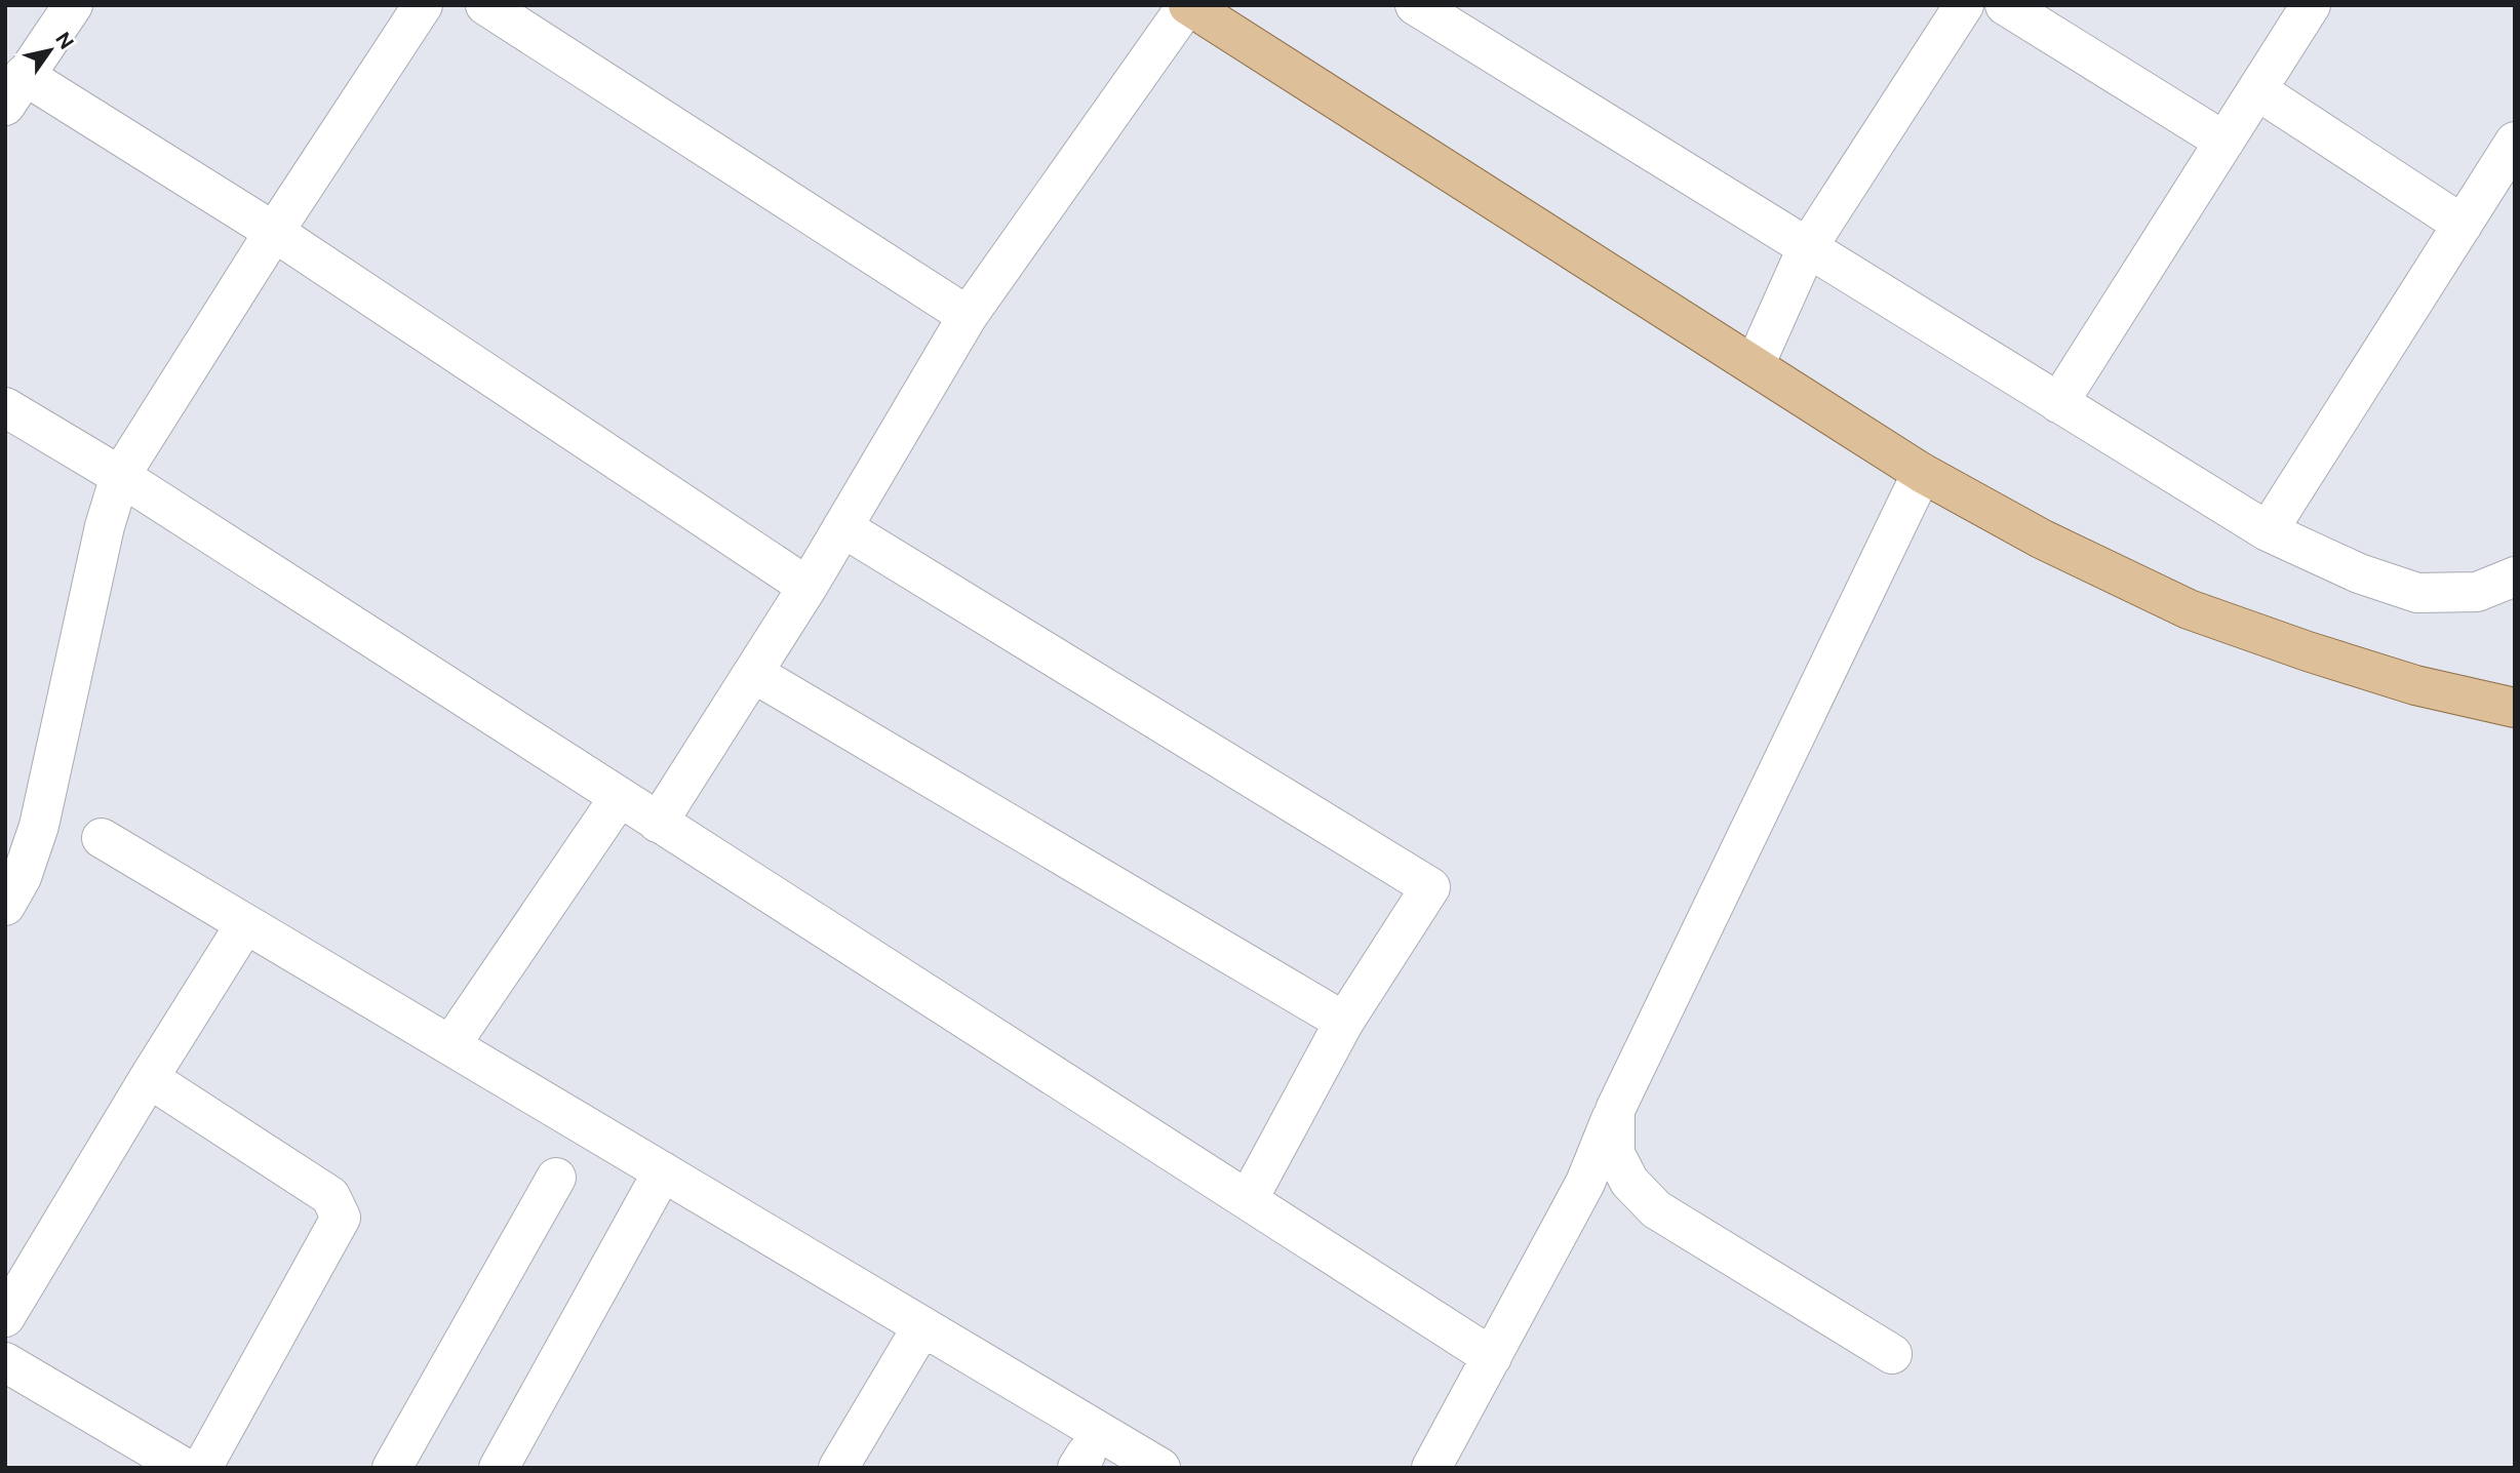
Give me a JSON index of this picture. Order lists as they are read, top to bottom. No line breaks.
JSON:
{"north":"top right"}
